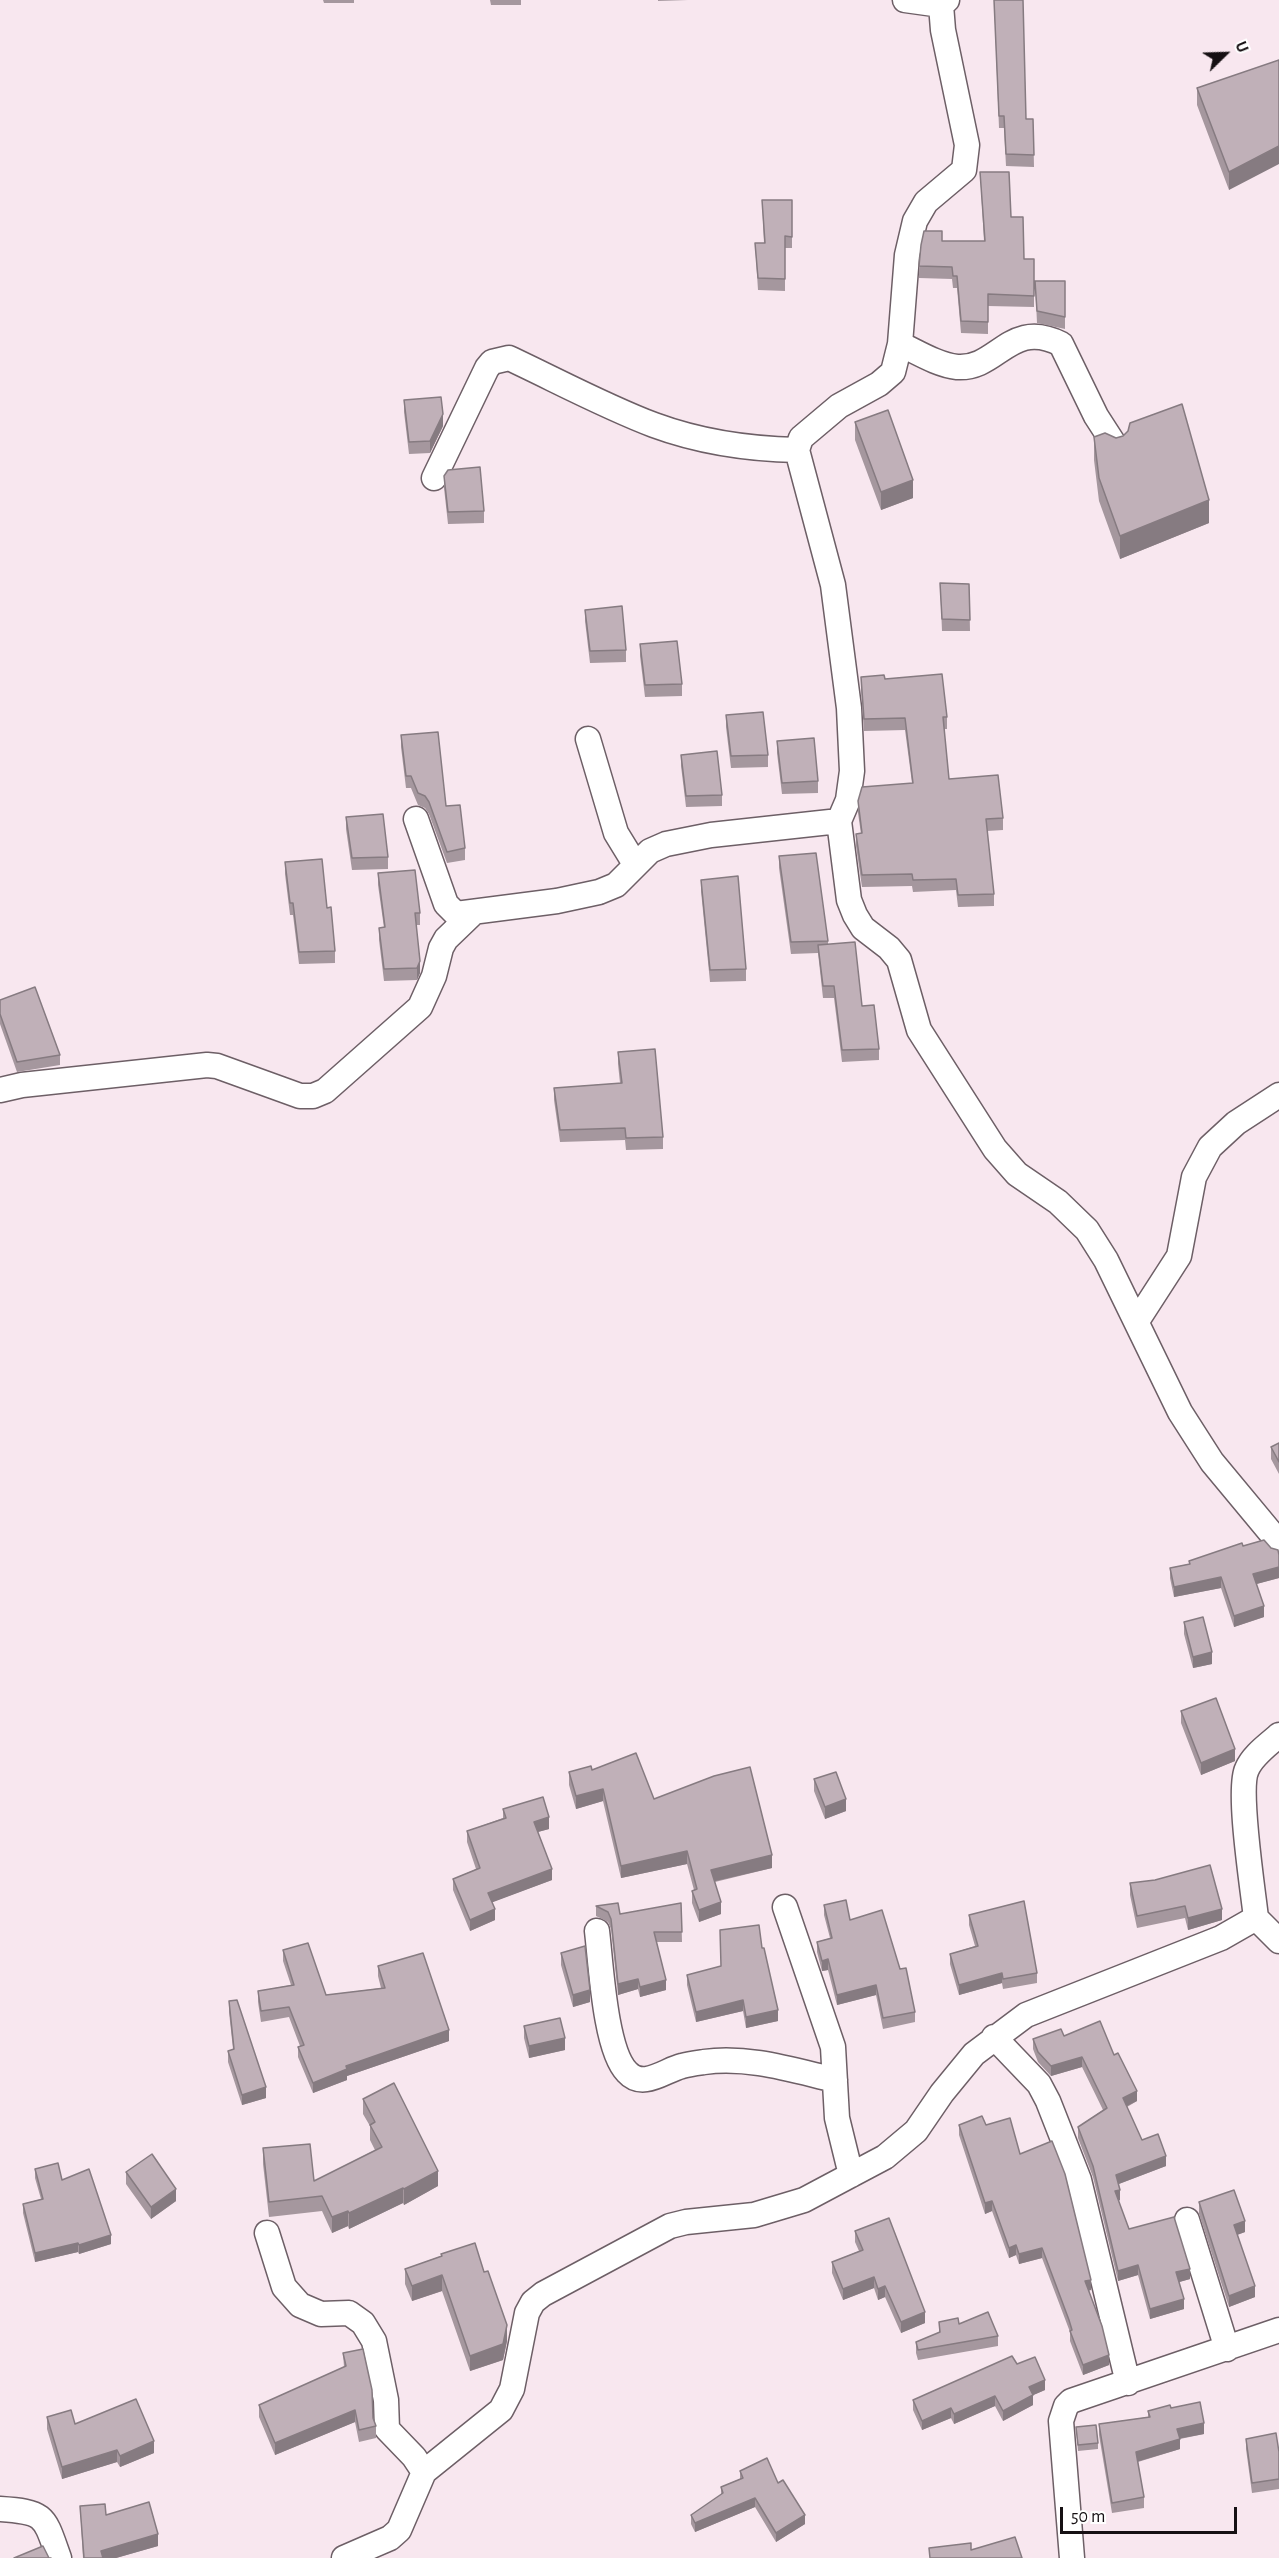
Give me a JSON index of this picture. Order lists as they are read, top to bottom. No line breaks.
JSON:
{"scale_bar":"50 m","north":"top right"}
